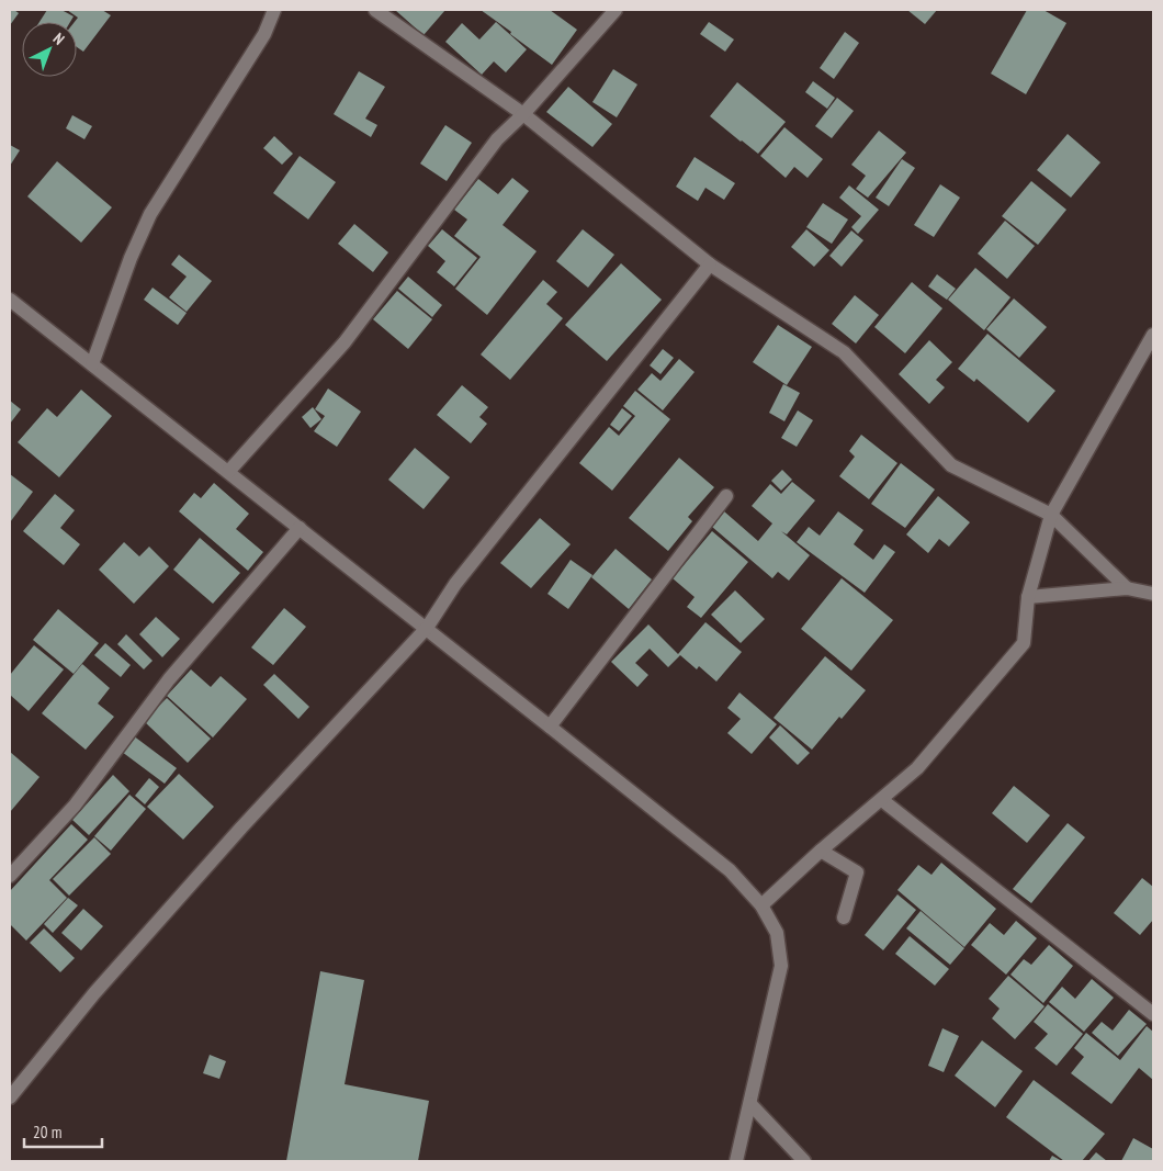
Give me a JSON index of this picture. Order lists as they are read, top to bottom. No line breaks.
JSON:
{"scale_bar":"20 m","north":"top right"}
